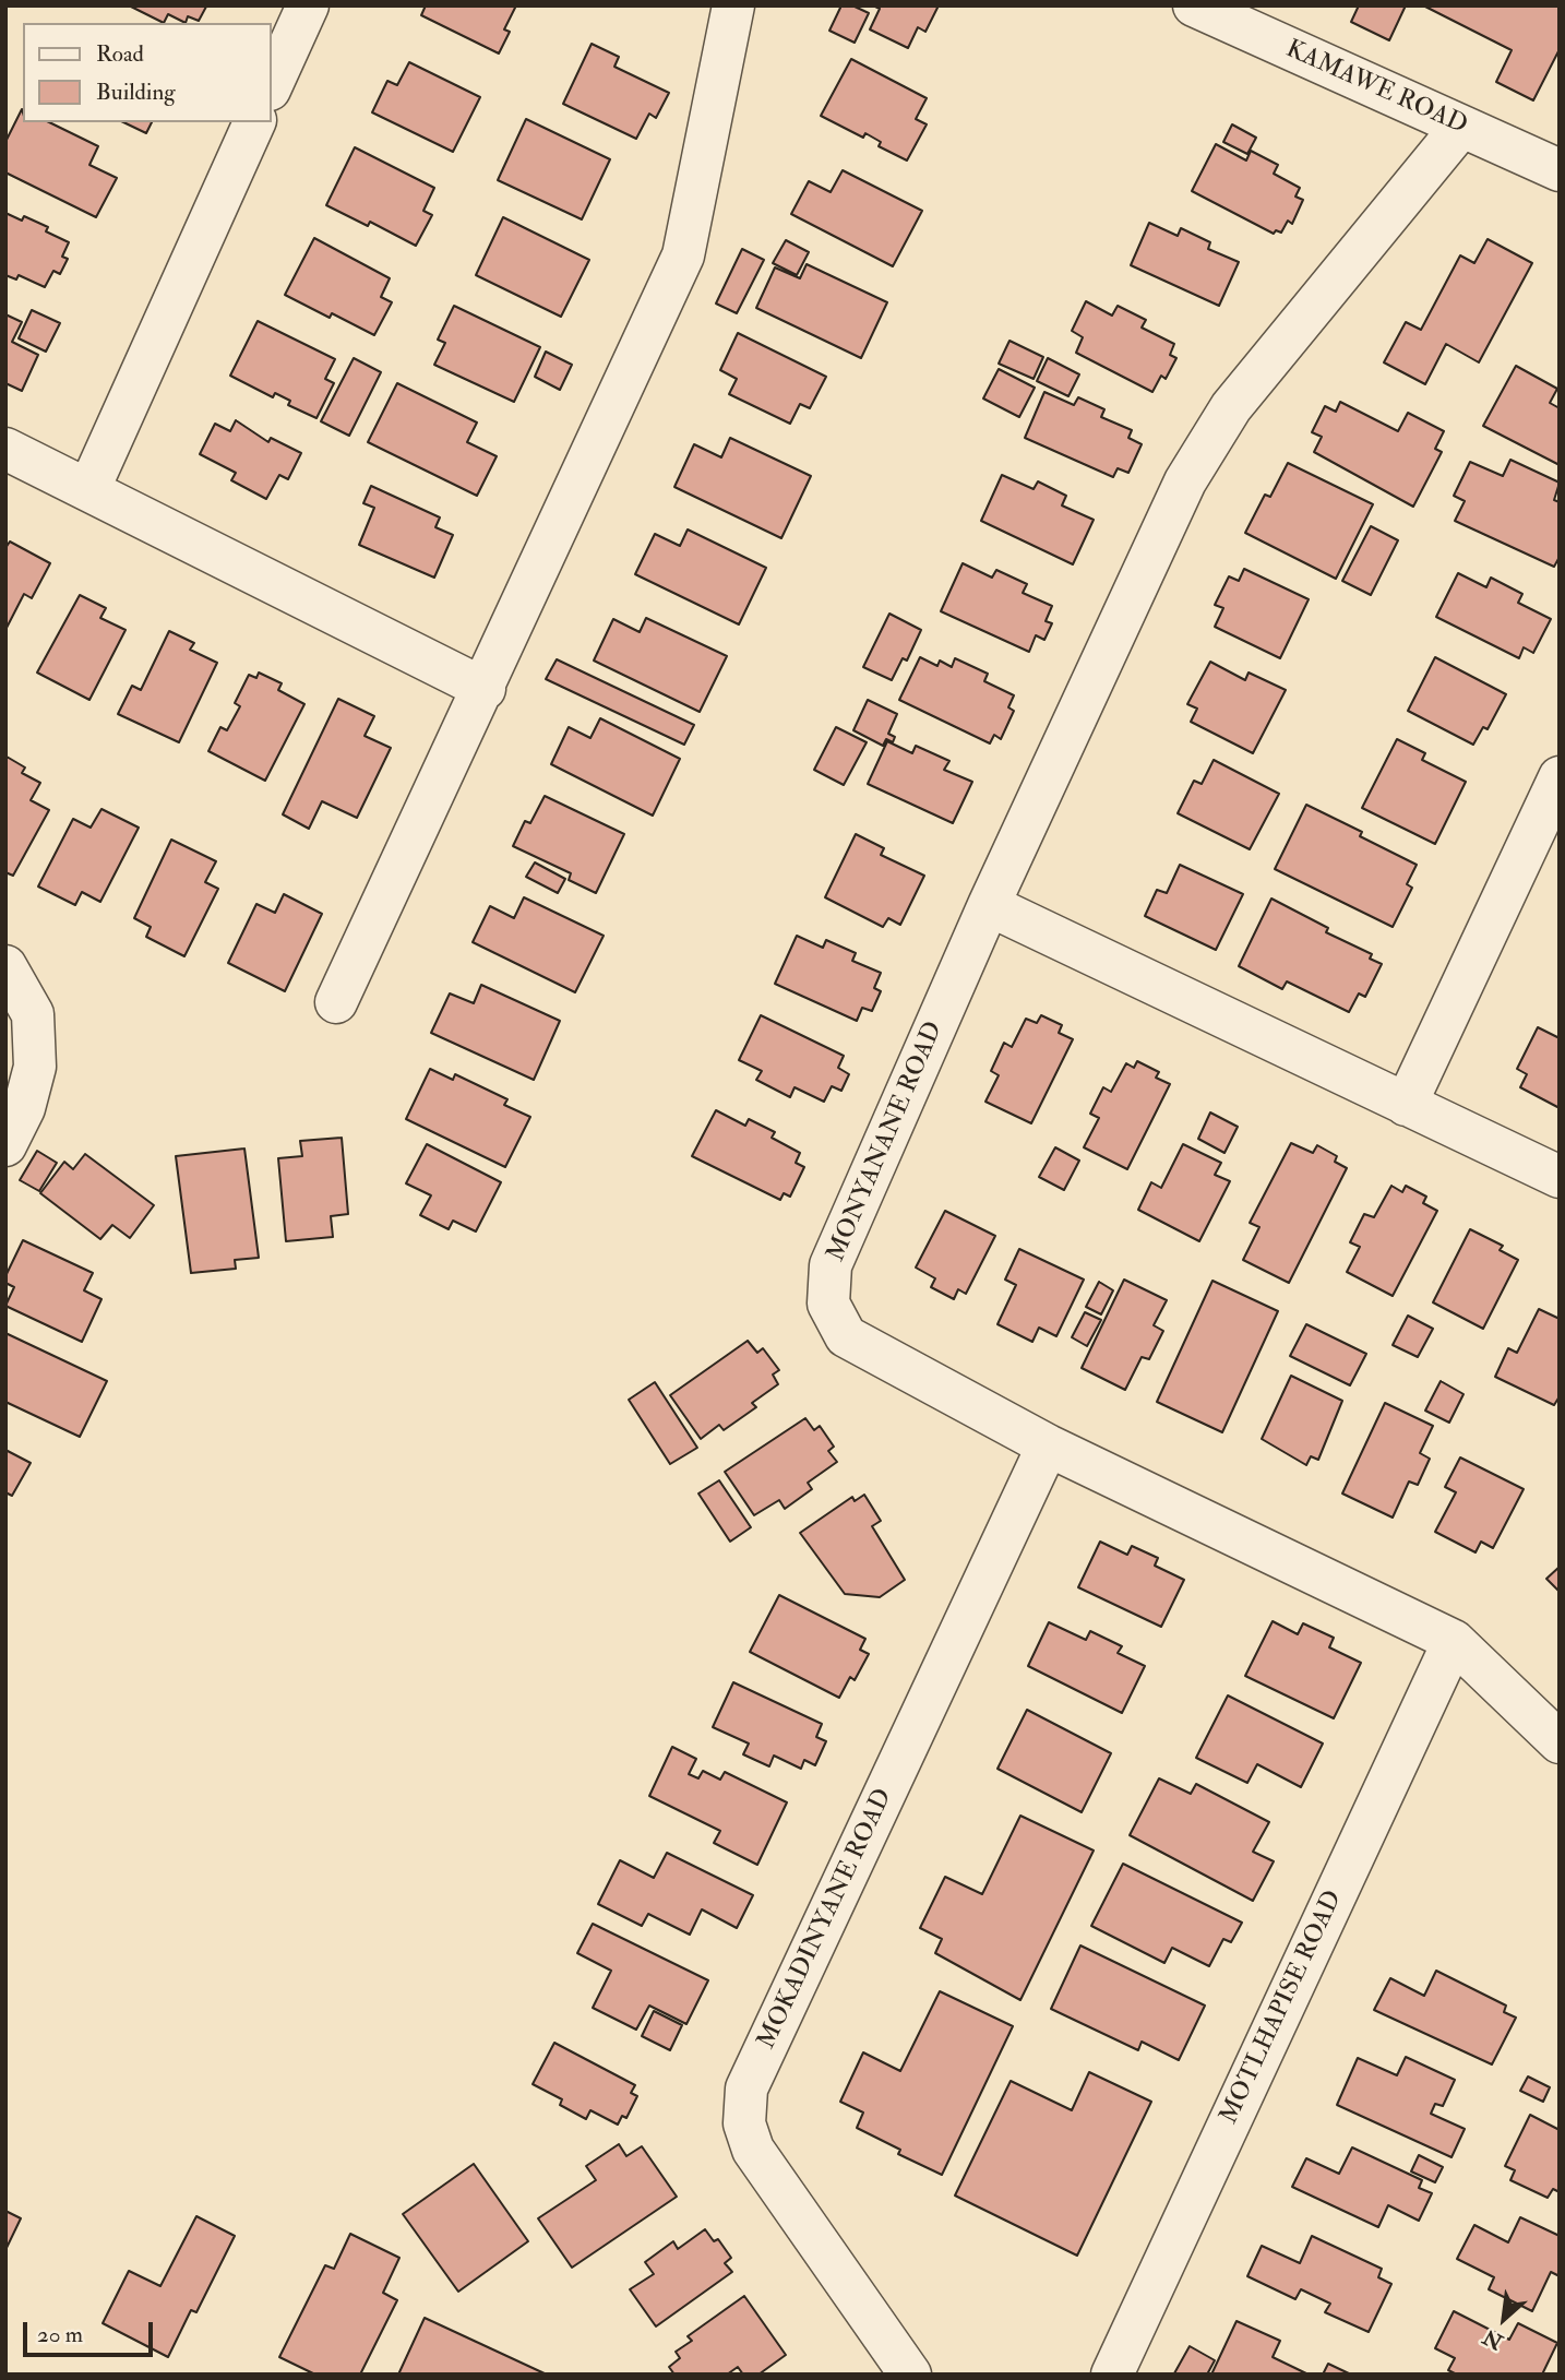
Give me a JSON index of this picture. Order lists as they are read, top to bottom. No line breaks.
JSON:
{"streets":{"street":["KAMAWE ROAD","MONYANANE ROAD","MOKADINYANE ROAD","MOTLHAPISE ROAD"]},"crossings":[["KAMAWE ROAD","MONYANANE ROAD"],["MONYANANE ROAD","MOKADINYANE ROAD"],["MONYANANE ROAD","MOTLHAPISE ROAD"]],"legend":["Road","Building"],"scale_bar":"20 m","north":"bottom left"}
